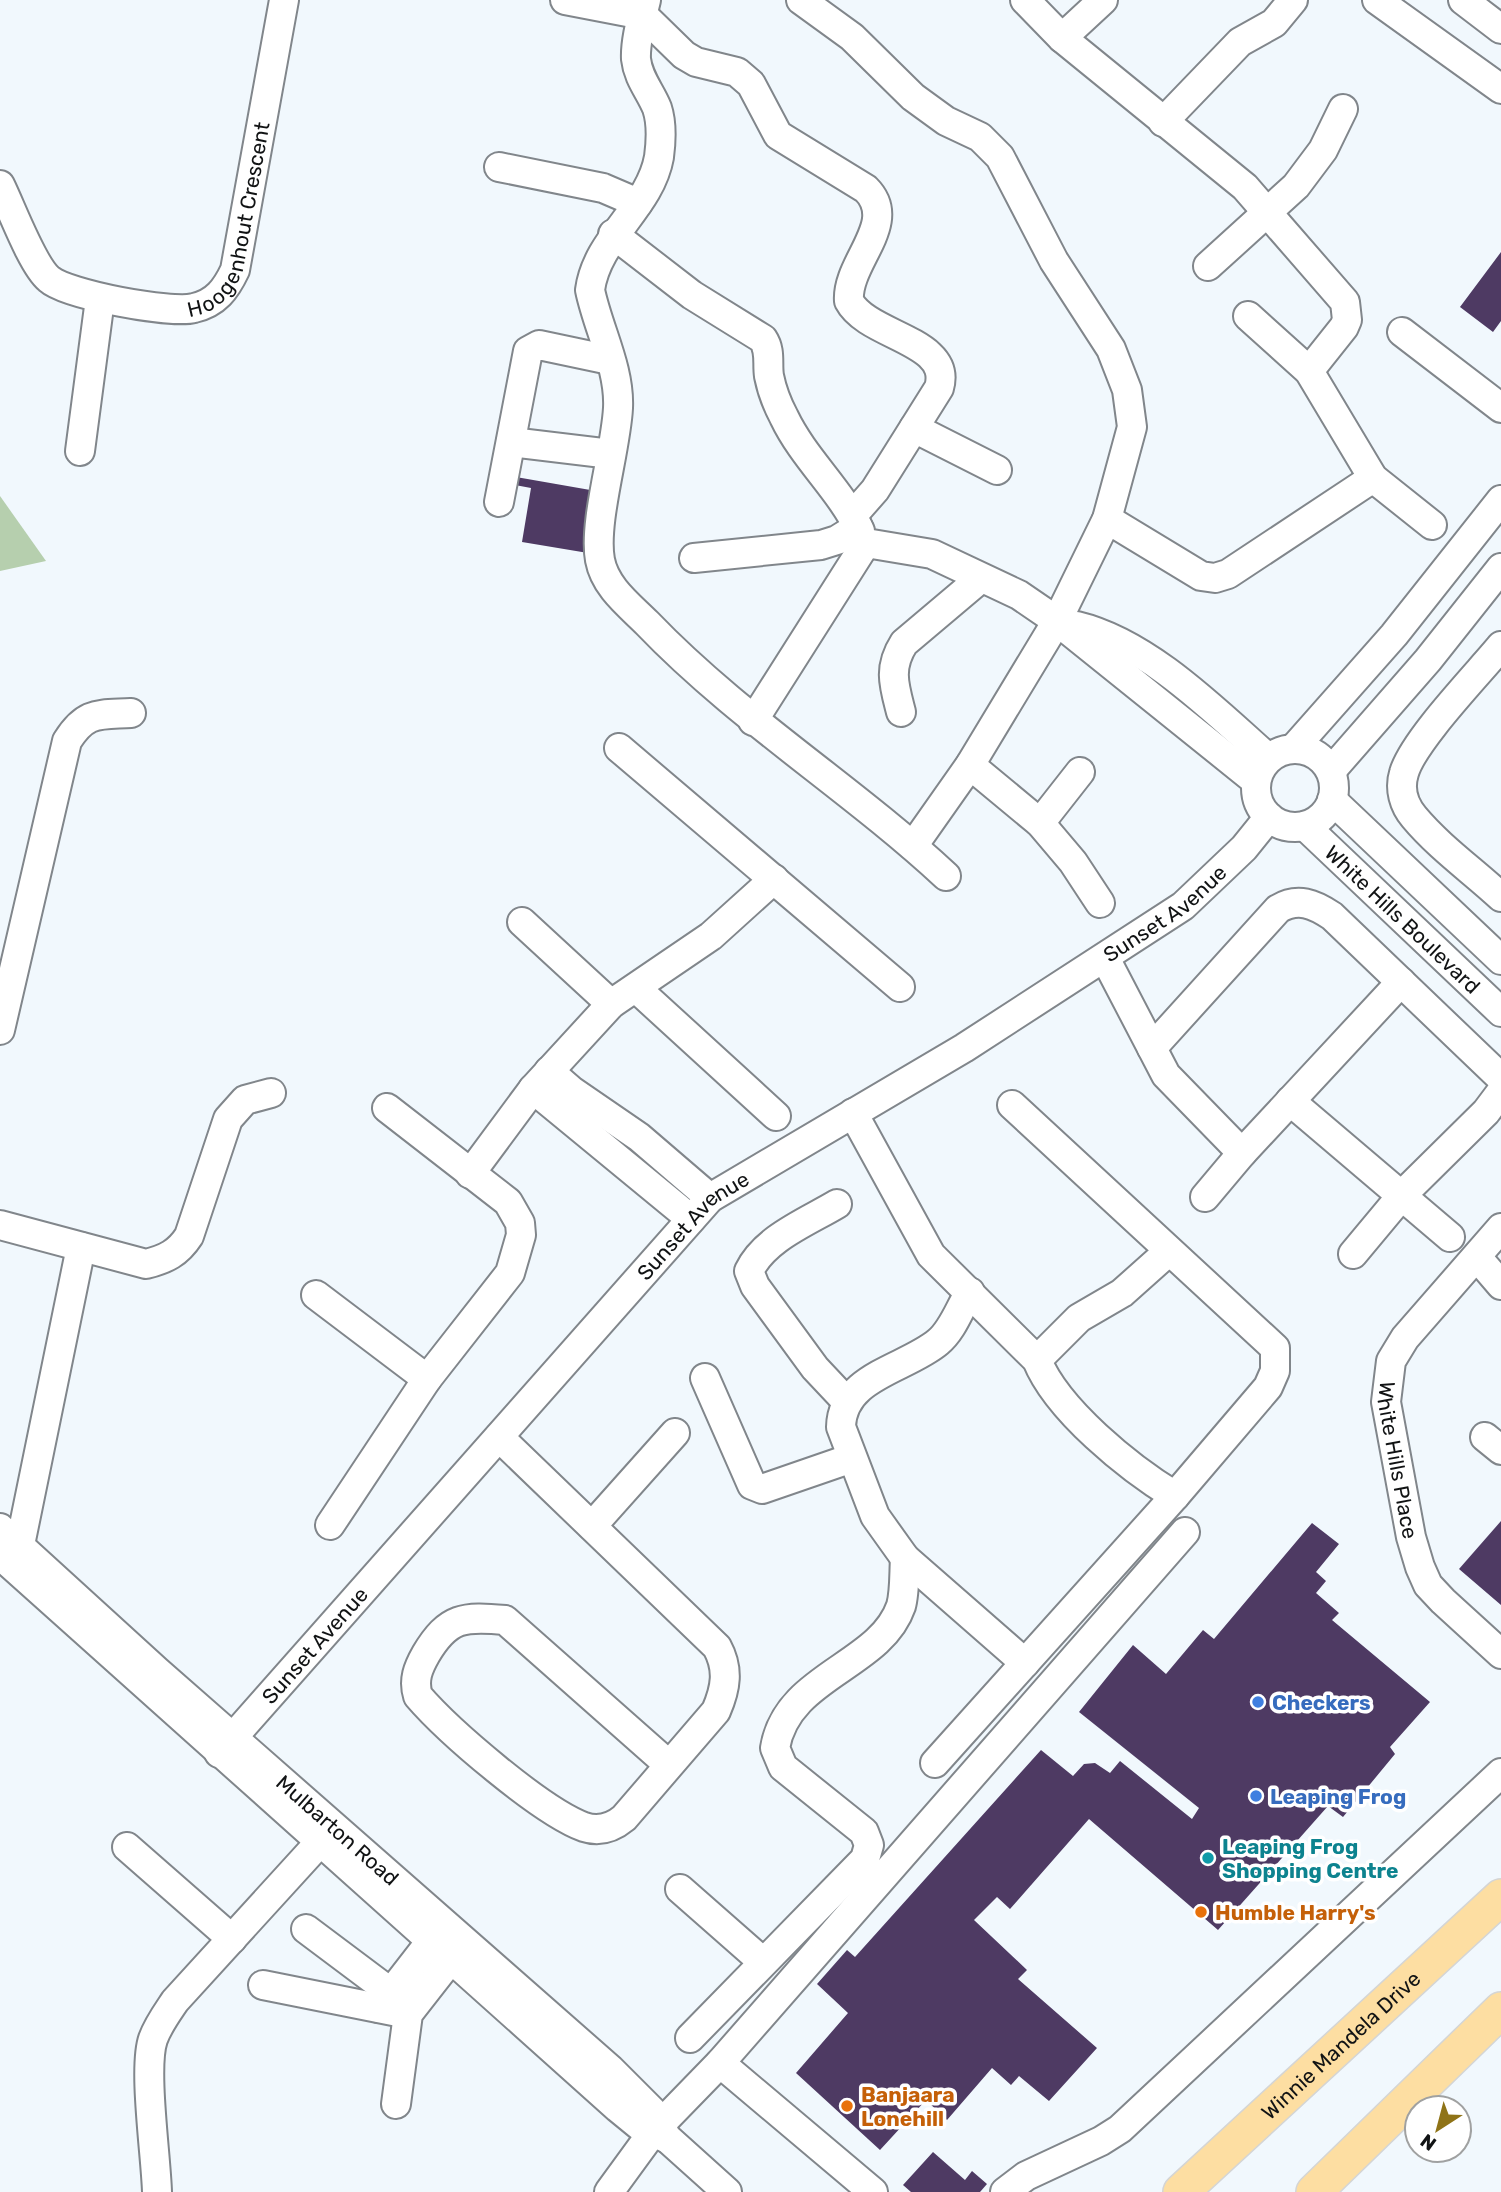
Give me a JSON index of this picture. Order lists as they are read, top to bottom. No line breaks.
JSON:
{"streets":{"main road":["Winnie Mandela Drive"],"street":["Hoogenhout Crescent","Sunset Avenue","White Hills Boulevard","White Hills Place","Mulbarton Road"]},"crossings":[["Sunset Avenue","White Hills Boulevard"],["Sunset Avenue","Mulbarton Road"]],"places":["Checkers","Leaping Frog","Leaping Frog Shopping Centre","Humble Harry's","Banjaara Lonehill"],"north":"bottom left"}
